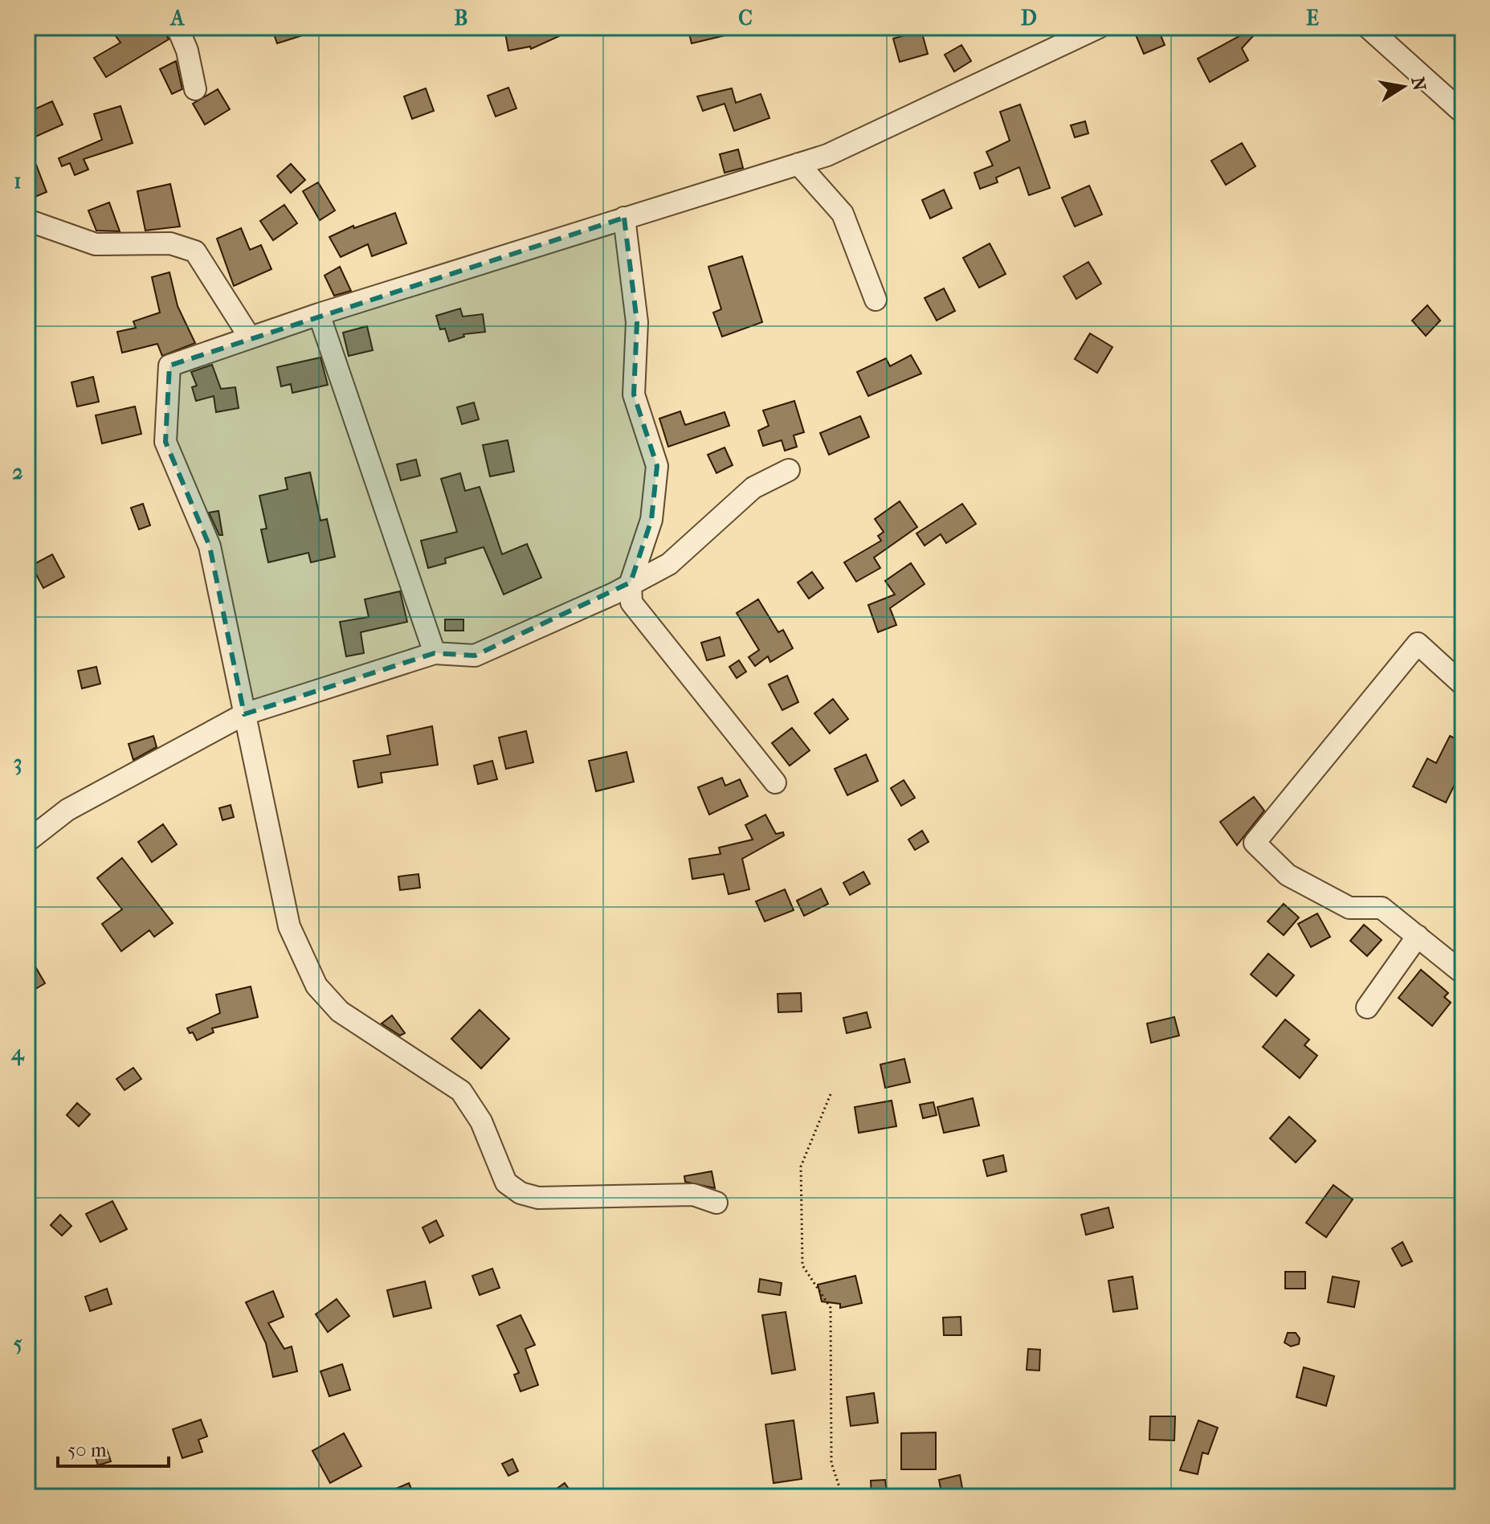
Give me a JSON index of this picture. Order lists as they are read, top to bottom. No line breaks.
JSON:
{"scale_bar":"50 m","north":"right","grid":{"columns":["A","B","C","D","E"],"rows":["1","2","3","4","5"]}}
